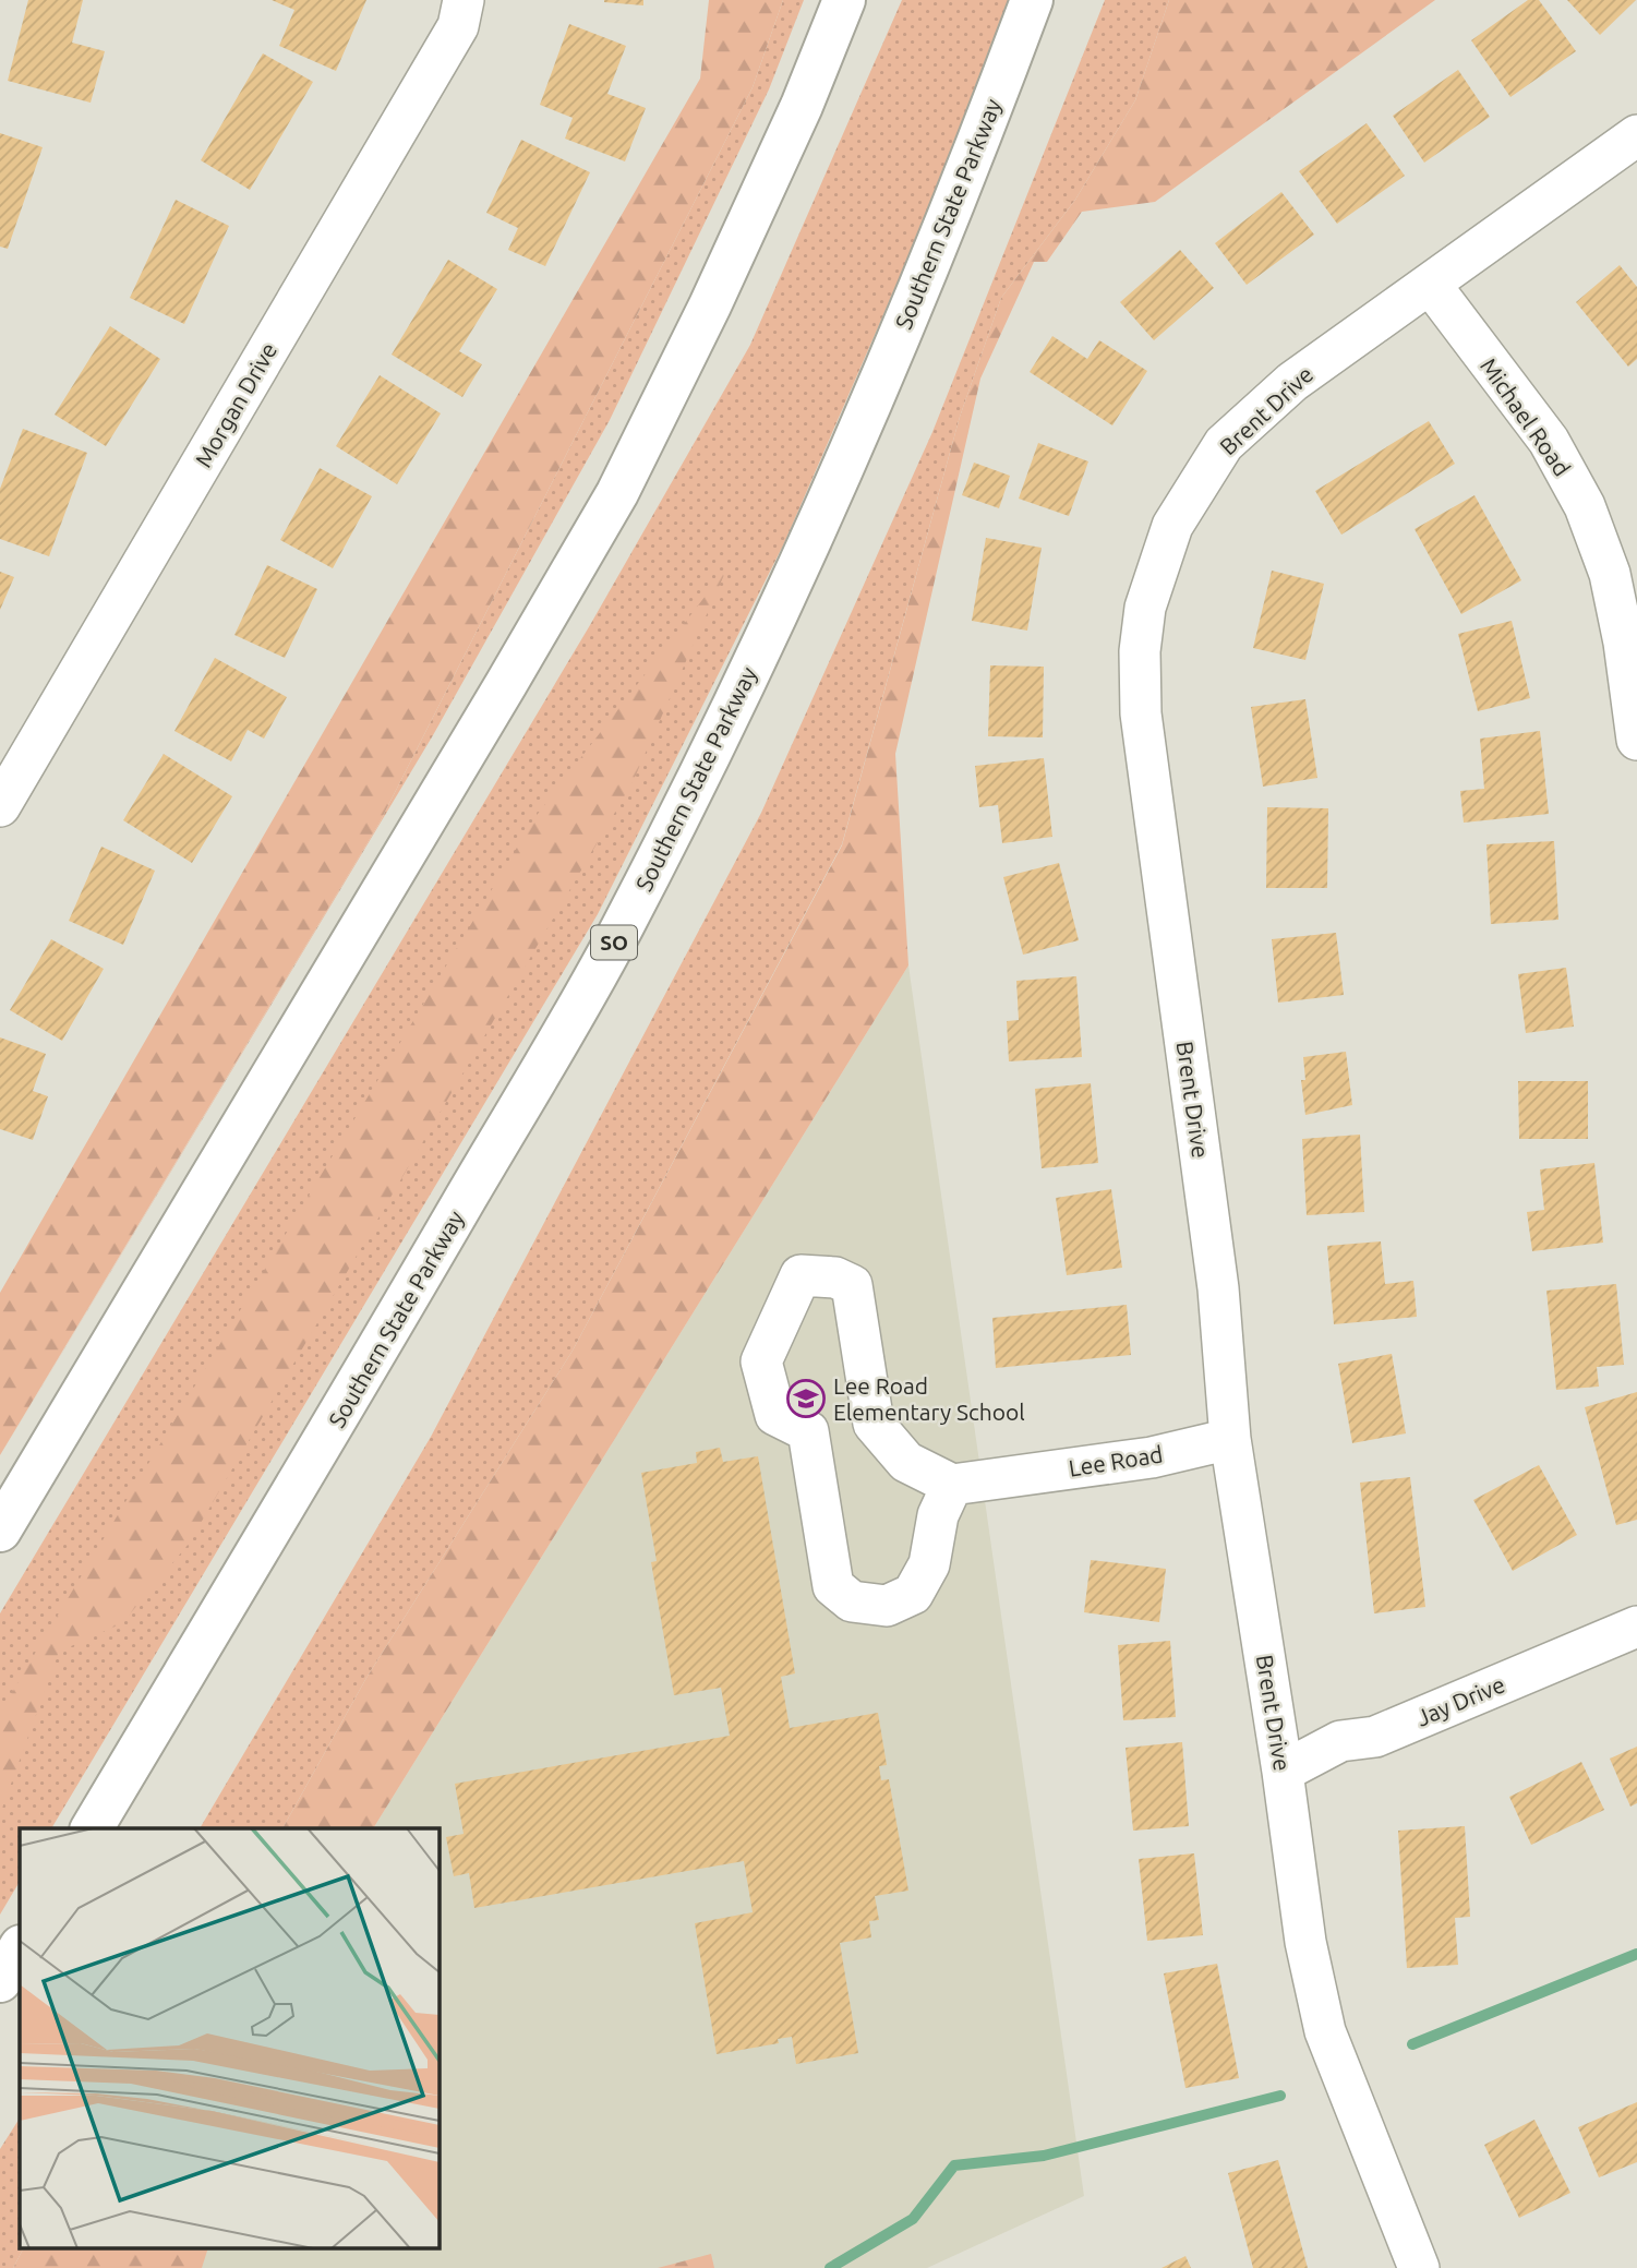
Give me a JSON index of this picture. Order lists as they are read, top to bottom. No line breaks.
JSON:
{"streets":{"highway":["Southern State Parkway","SO"],"street":["Morgan Drive","Brent Drive","Michael Road","Lee Road","Jay Drive"]},"crossings":[["Brent Drive","Michael Road"],["Brent Drive","Lee Road"],["Brent Drive","Jay Drive"]],"places":{"school or university":["Lee Road Elementary School"]}}
